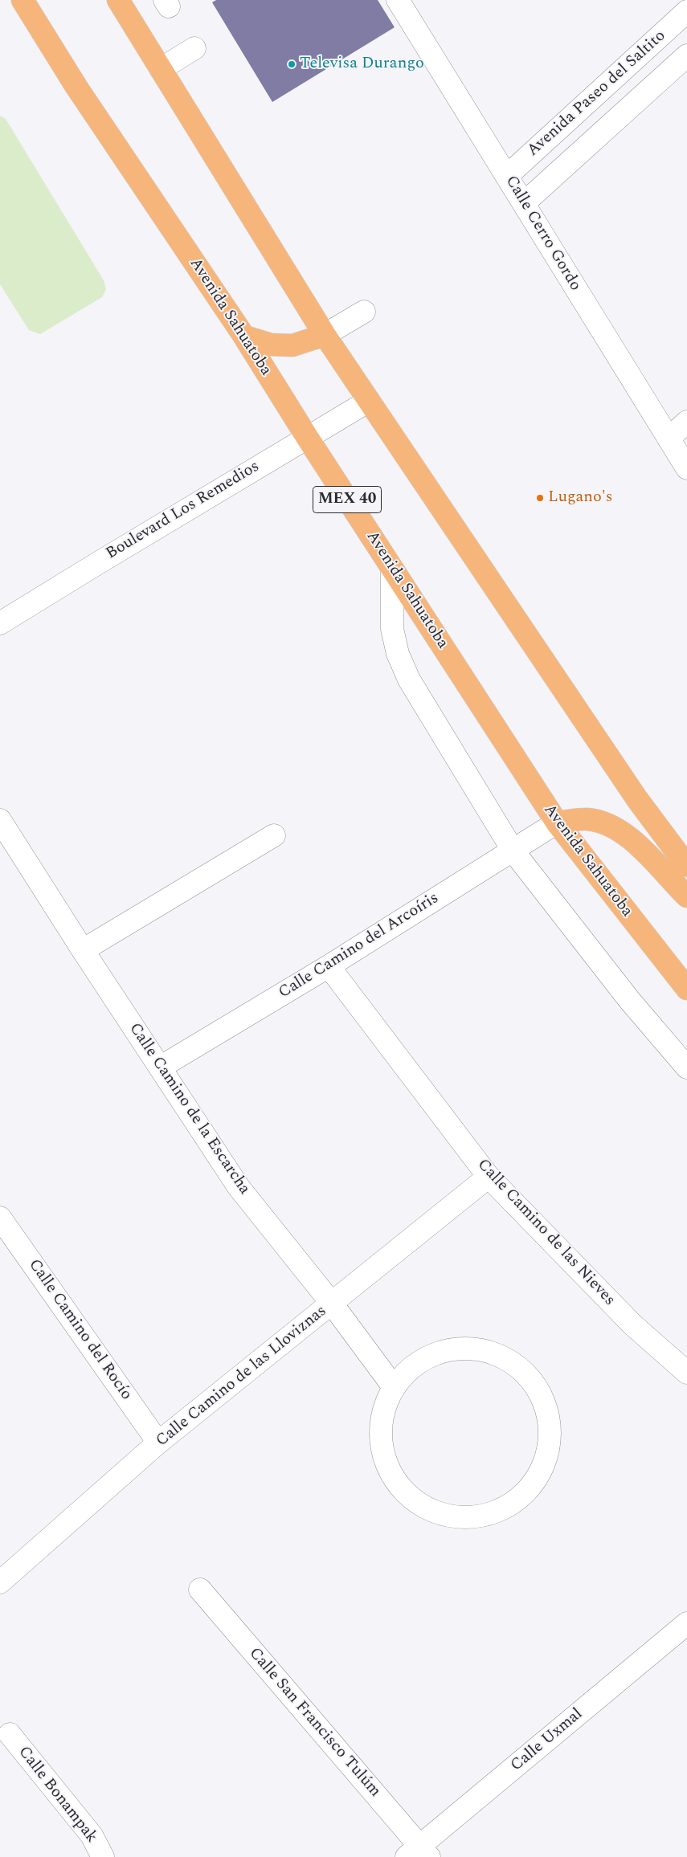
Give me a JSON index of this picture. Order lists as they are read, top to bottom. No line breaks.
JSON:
{"streets":{"main road":["Avenida Sahuatoba","MEX 40"],"street":["Avenida Paseo del Saltito","Calle Cerro Gordo","Boulevard Los Remedios","Calle Camino del Arcoíris","Calle Camino de la Escarcha","Calle Camino de las Nieves","Calle Camino del Rocío","Calle Camino de las Lloviznas","Calle San Francisco Tulúm","Calle Uxmal","Calle Bonampak"]},"crossings":[["Avenida Paseo del Saltito","Calle Cerro Gordo"],["Avenida Sahuatoba","Boulevard Los Remedios"],["Avenida Sahuatoba","Calle Camino del Arcoíris"],["Calle Camino del Arcoíris","Calle Camino de la Escarcha"],["Calle Camino del Arcoíris","Calle Camino de las Nieves"],["Calle Camino de la Escarcha","Calle Camino de las Lloviznas"],["Calle Camino de las Nieves","Calle Camino de las Lloviznas"],["Calle Camino del Rocío","Calle Camino de las Lloviznas"],["Calle San Francisco Tulúm","Calle Uxmal"]],"places":["Televisa Durango","Lugano's"]}
